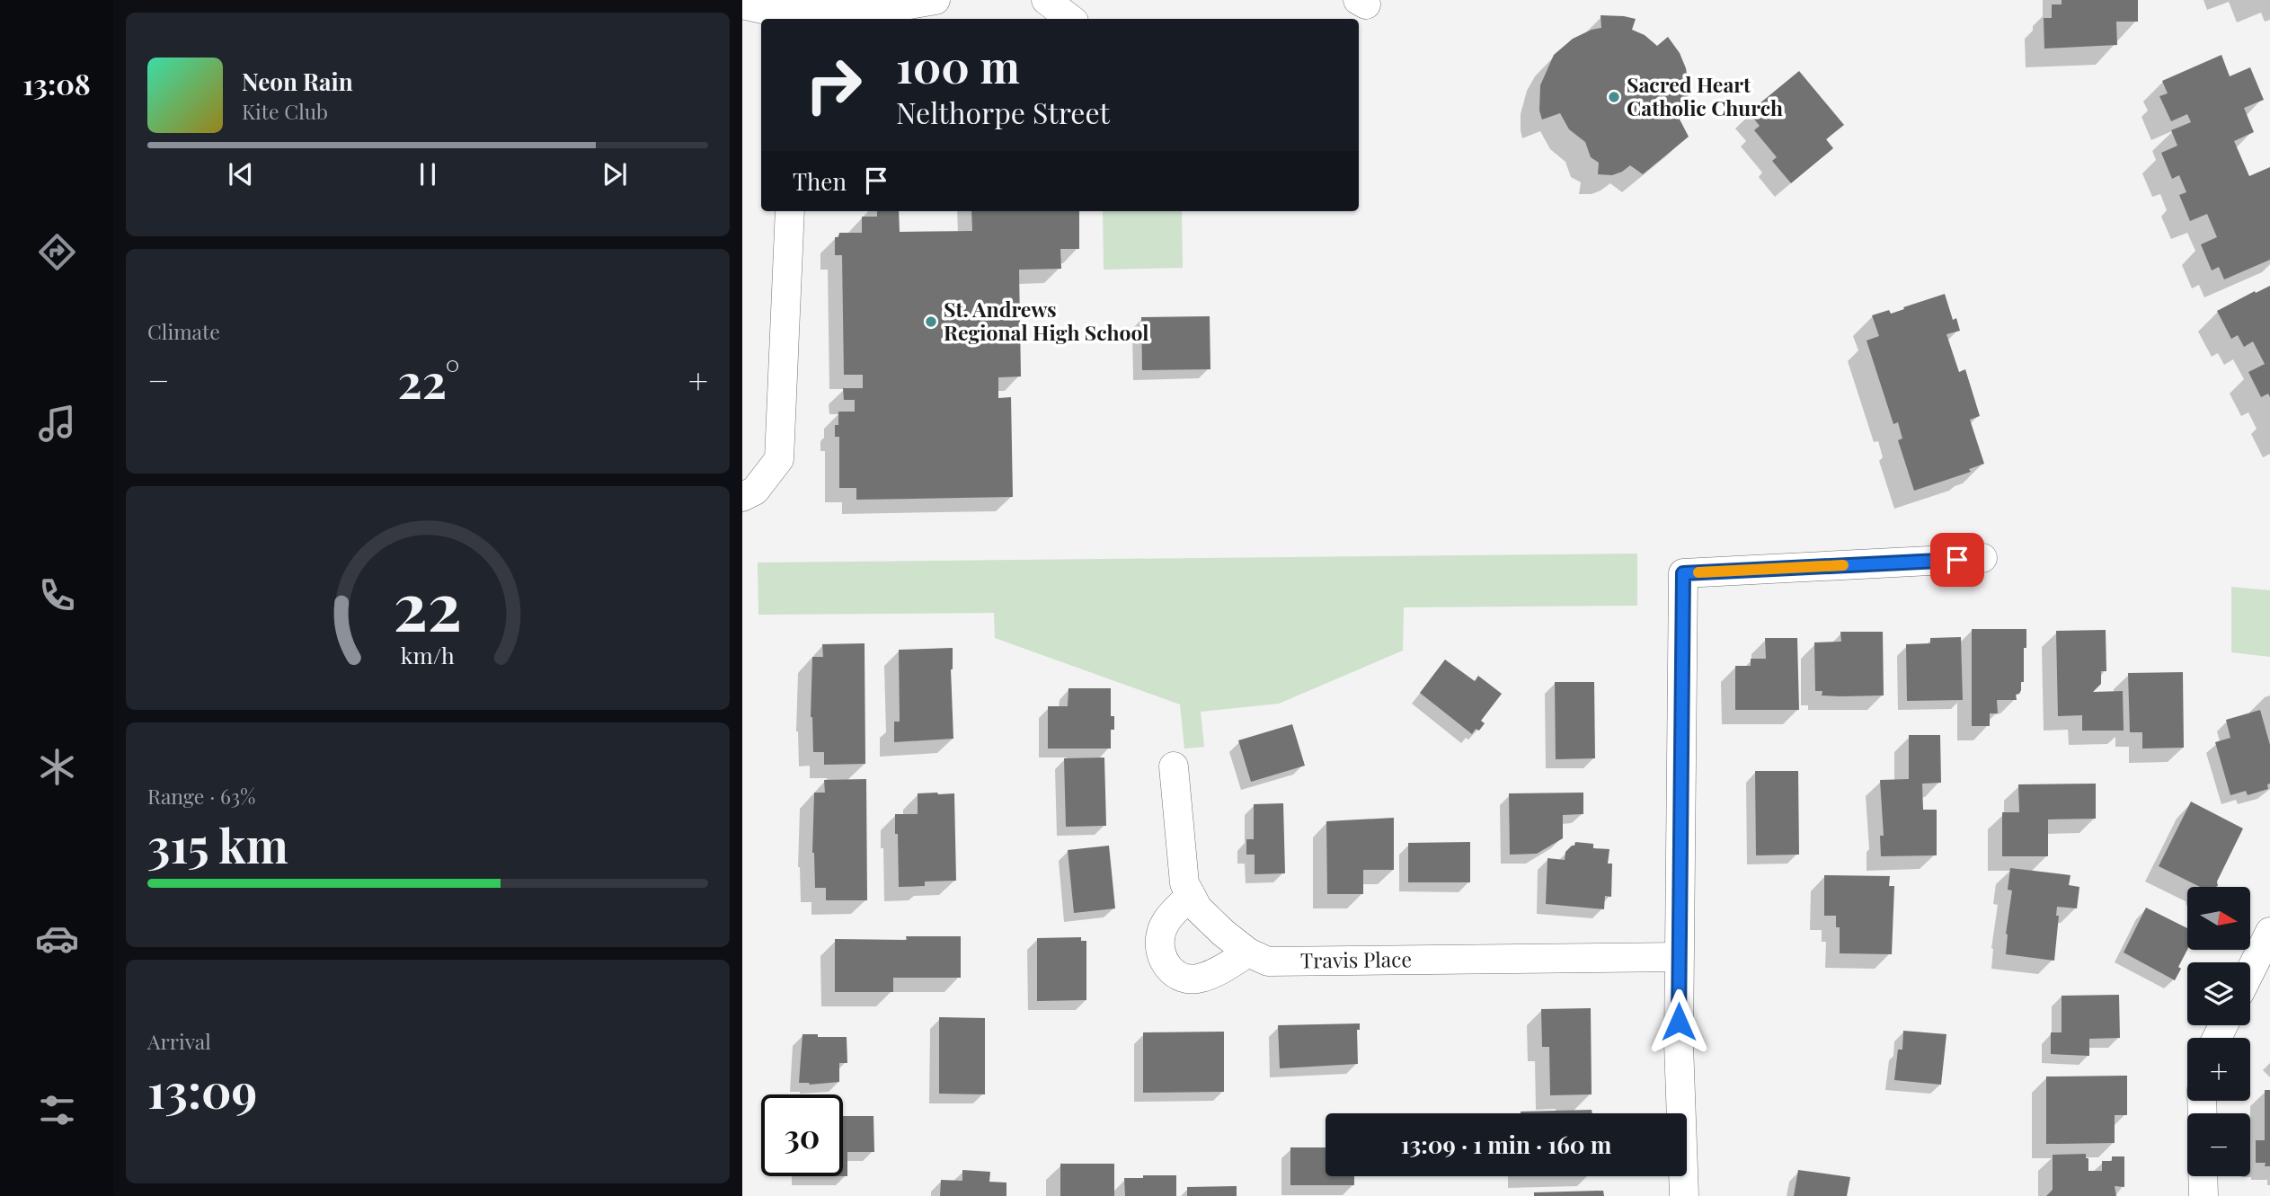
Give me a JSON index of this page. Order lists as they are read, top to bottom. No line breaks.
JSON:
{"streets":{"street":["Travis Place"]},"places":["Sacred Heart Catholic Church","St. Andrews Regional High School"],"north":"right","page":{"tabs":"13:08","turn":["100 m","Nelthorpe Street"],"song":["Neon Rain","Kite Club"],"then":"Then","tile":["Climate",["Range · 63%","315 km"],["Arrival","13:09"]],"heat":["−","22°","+"],"map_buttons":["+","−"],"limit":"30","trip":"13:09 · 1 min · 160 m","gauge":["22","km/h"]}}
